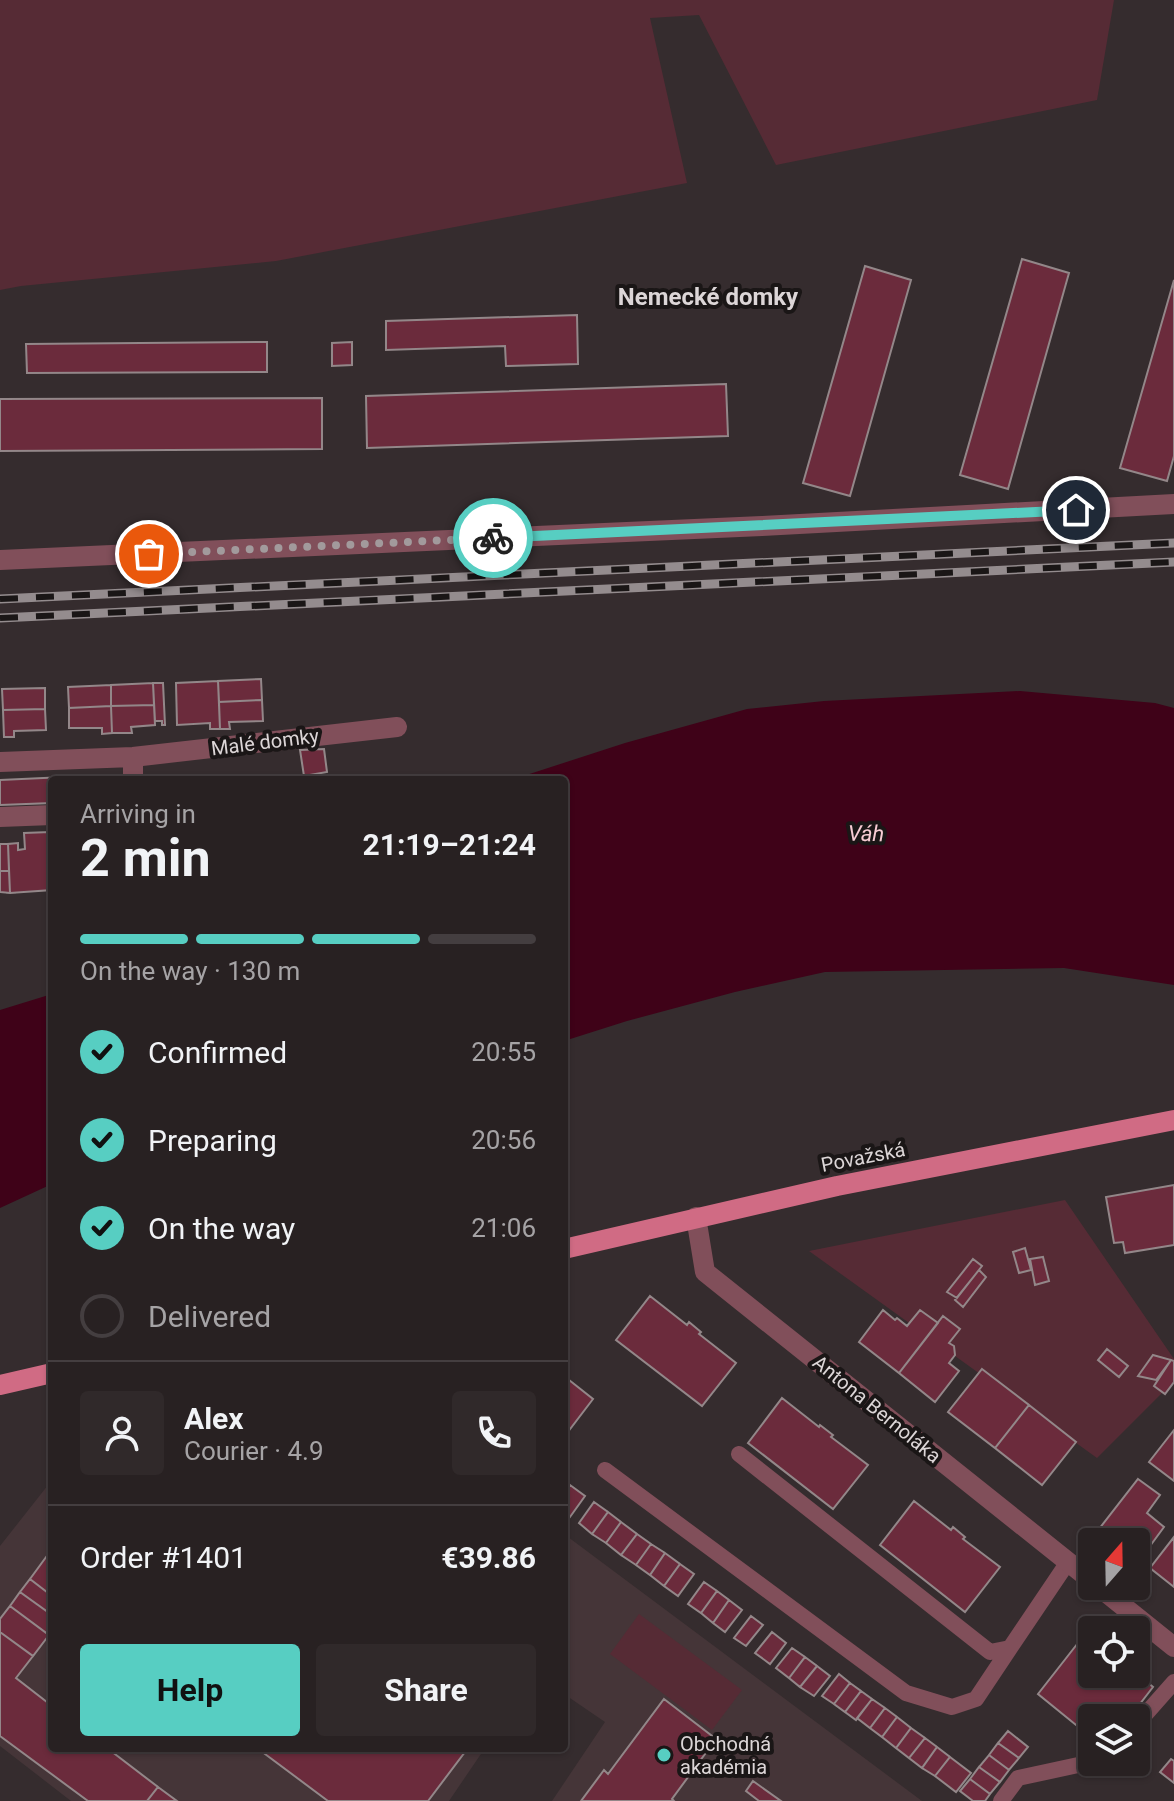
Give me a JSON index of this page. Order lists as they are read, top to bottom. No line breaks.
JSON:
{"streets":{"main road":["Považská"],"street":["Malé domky","Antona Bernoláka"]},"crossings":[["Považská","Antona Bernoláka"]],"districts":["Nemecké domky"],"water":["Váh"],"places":["Obchodná akadémia"],"north":"top","page":{"heading":["2 min","Arriving in","21:19–21:24"],"panel":["Alex","Courier · 4.9","Order #1401","€39.86"],"bar":"On the way · 130 m","list":[["Confirmed","20:55"],["Preparing","20:56"],["On the way","21:06"],"Delivered"],"buttons":["Help","Share"]}}
